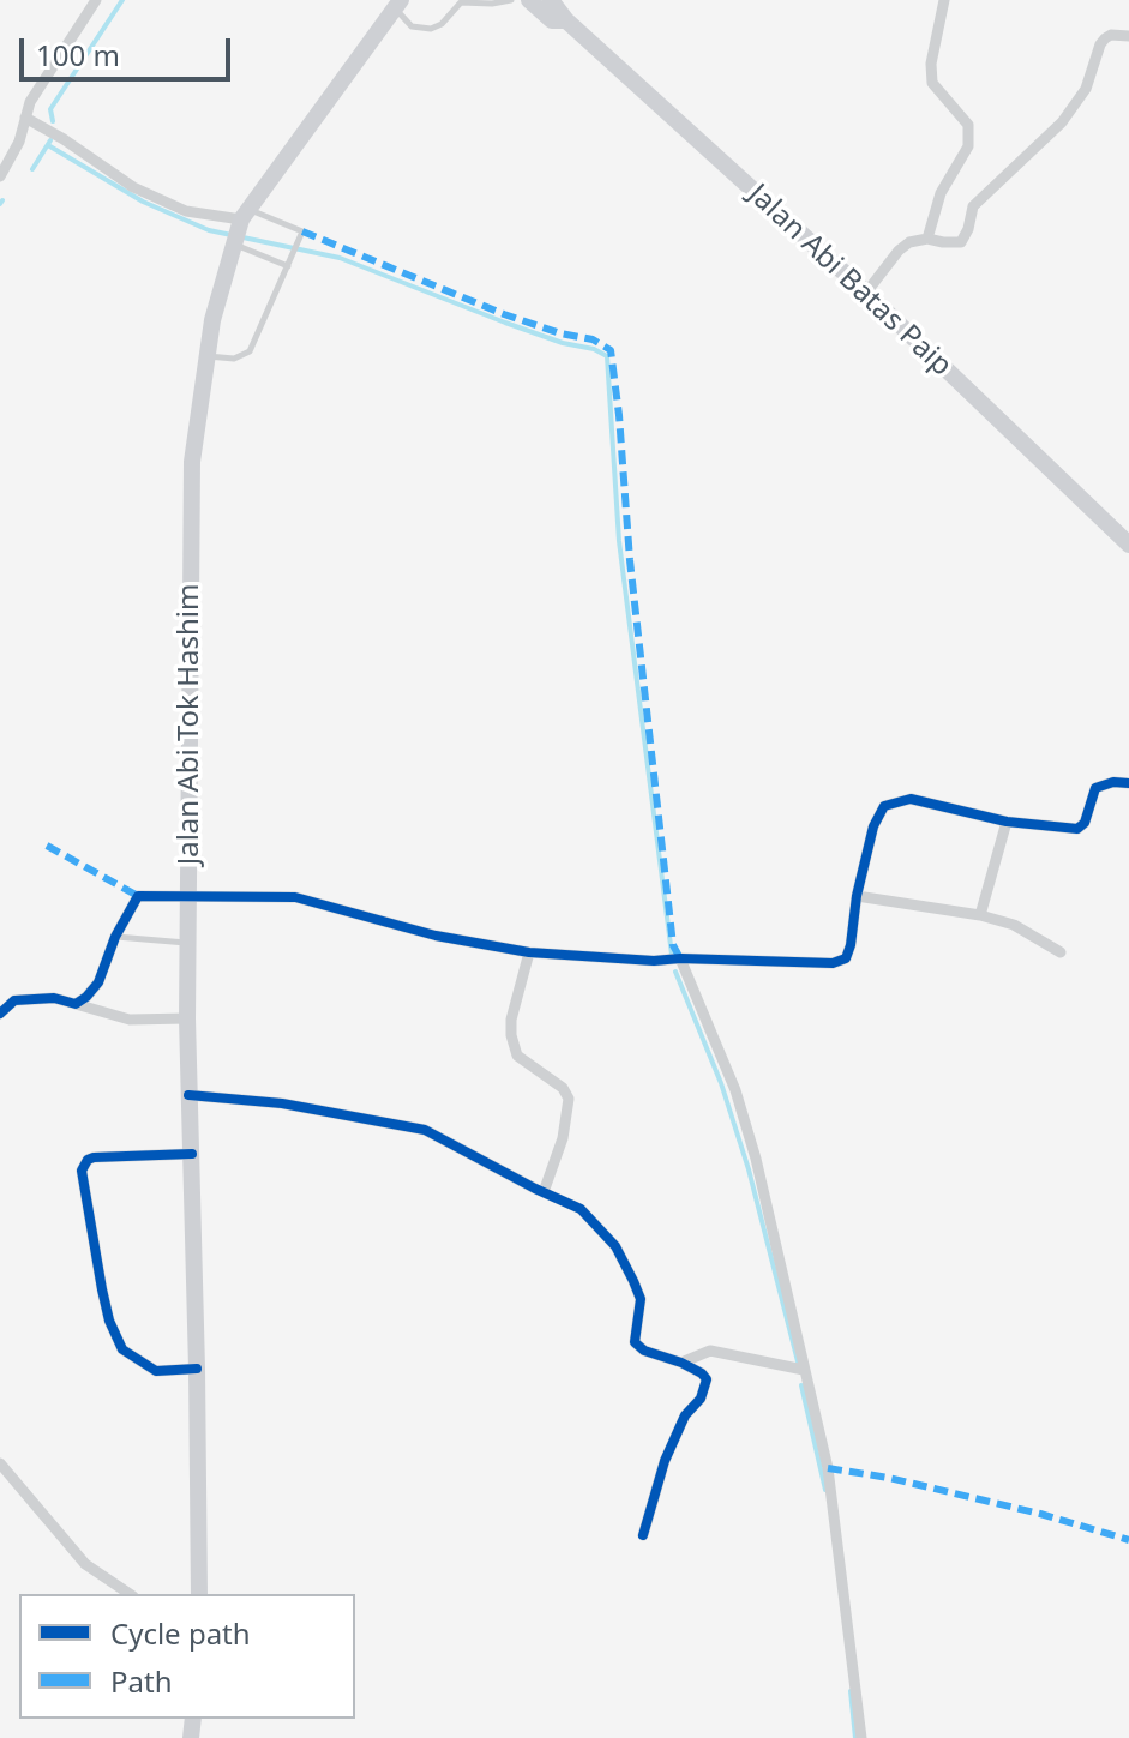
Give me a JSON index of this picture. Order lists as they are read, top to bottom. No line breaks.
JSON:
{"streets":{"main road":["Jalan Abi Batas Paip","Jalan Abi Tok Hashim"]},"legend":["Cycle path","Path"],"scale_bar":"100 m"}
